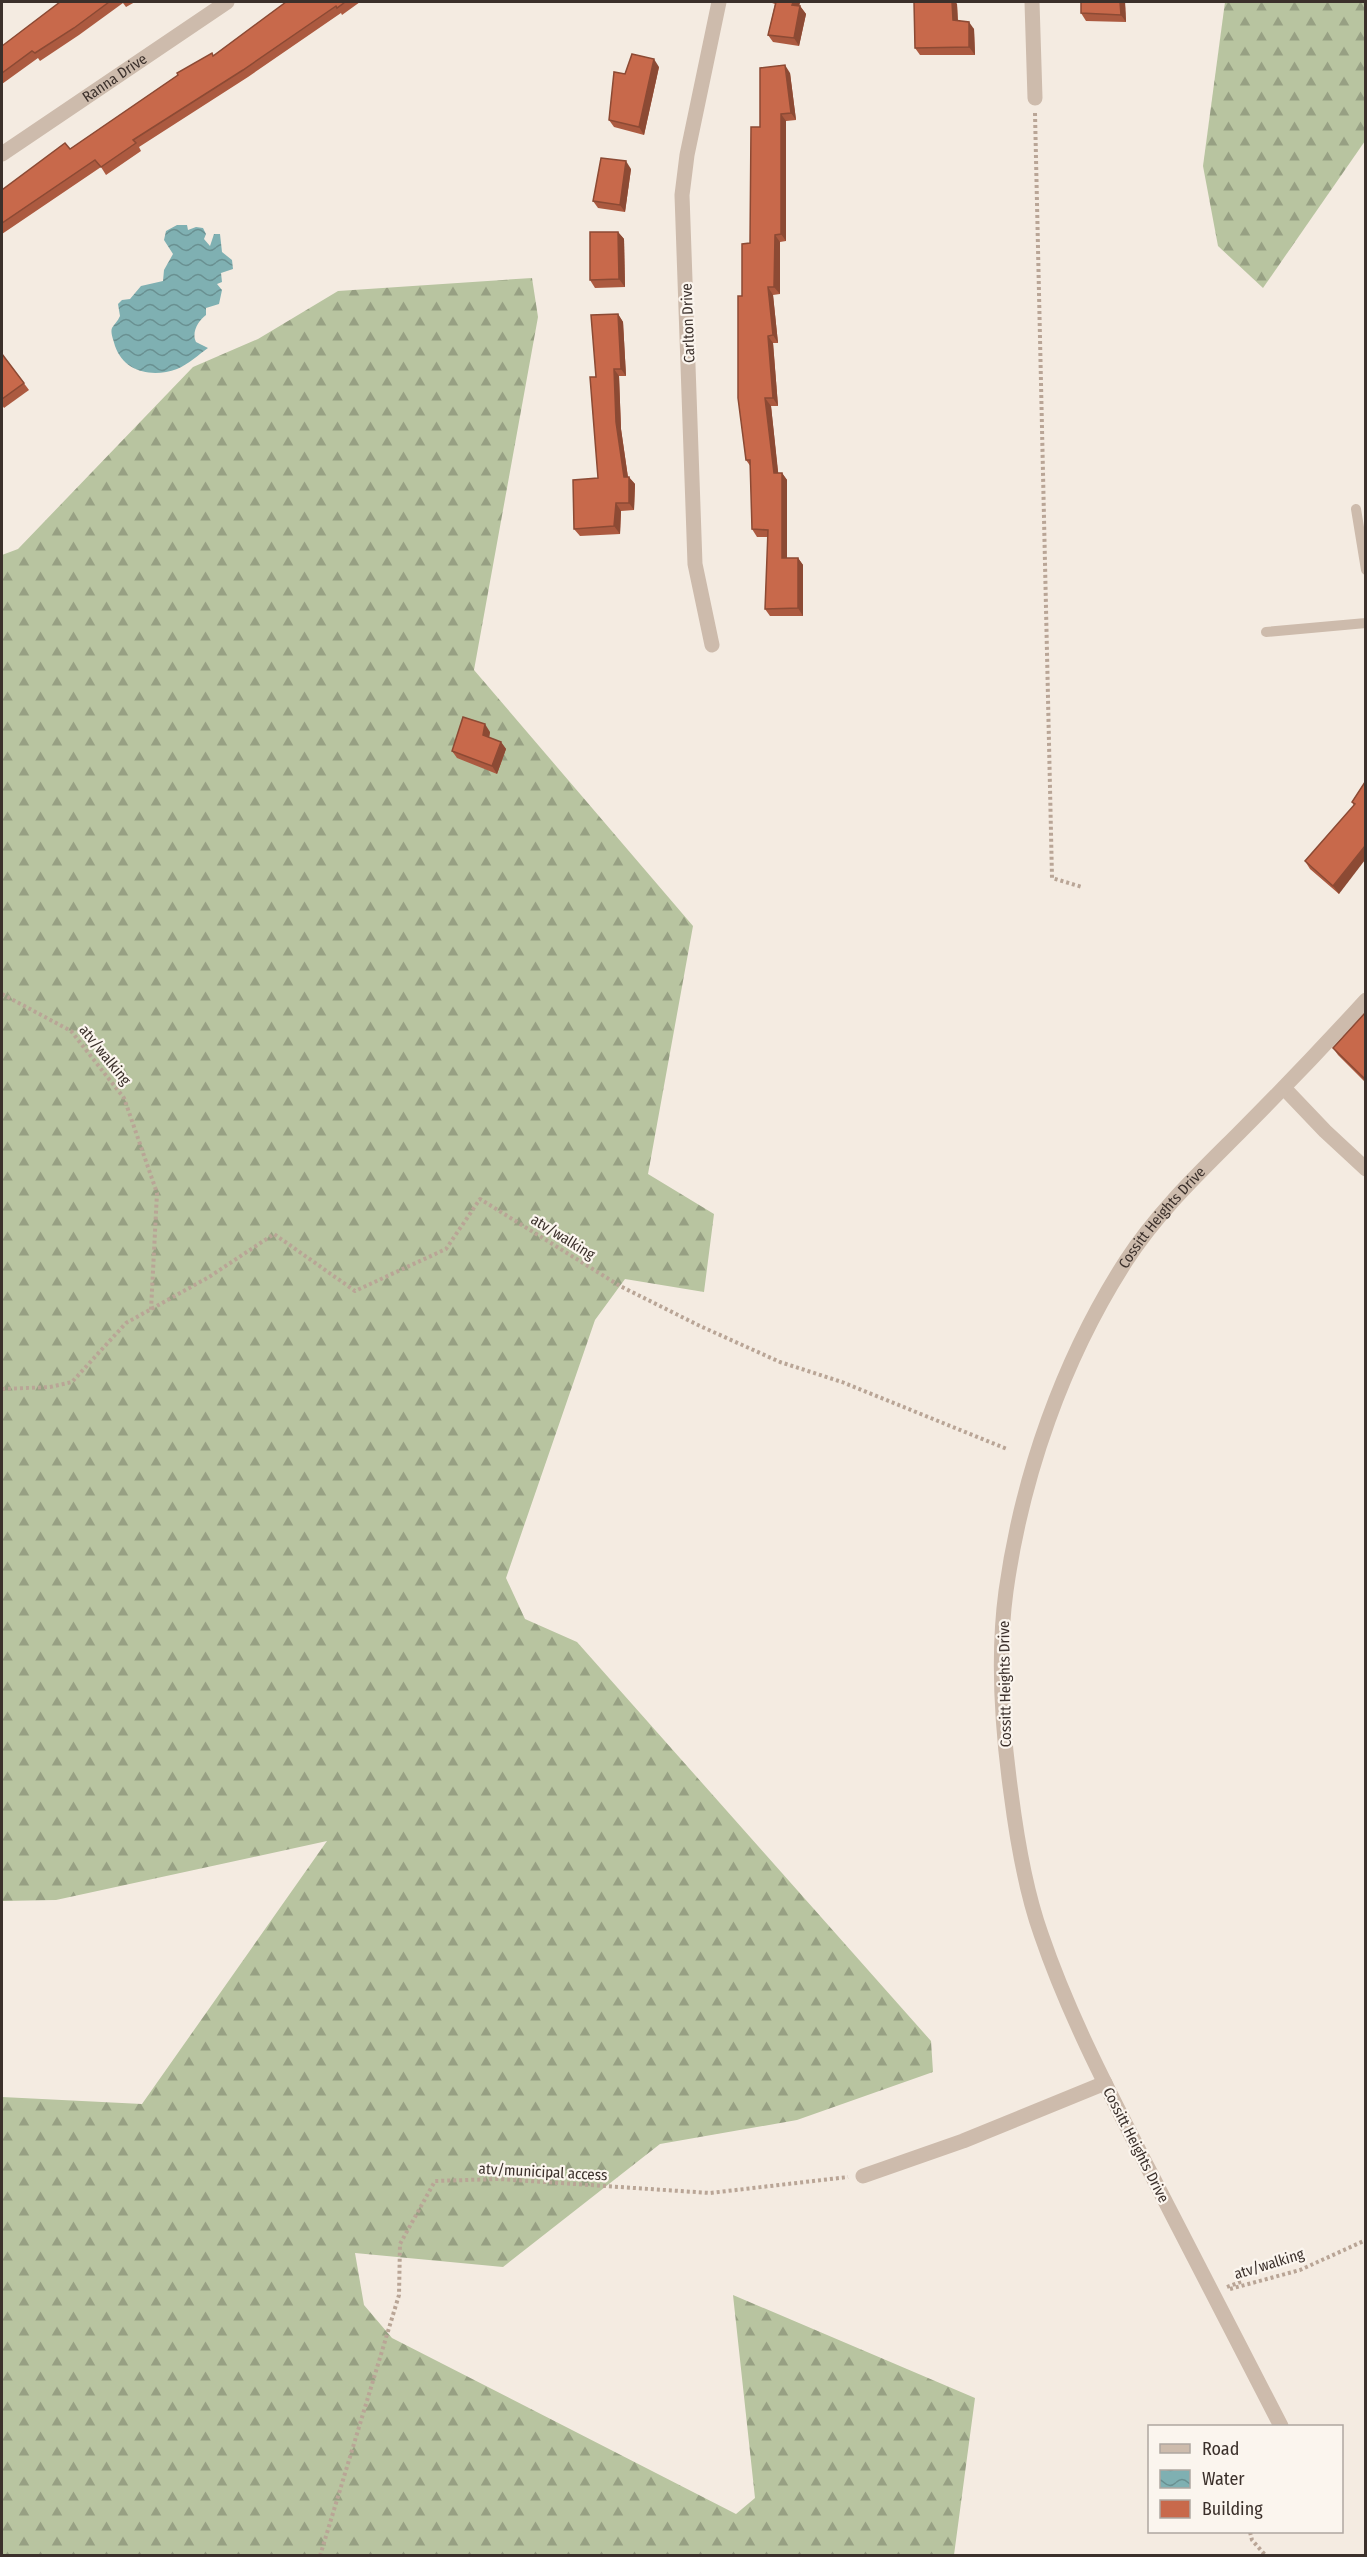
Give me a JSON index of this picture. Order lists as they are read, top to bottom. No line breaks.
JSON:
{"streets":{"street":["Ranna Drive","Carlton Drive","Cossitt Heights Drive"],"path":["atv/walking","atv/municipal access"]},"crossings":[["atv/walking","Cossitt Heights Drive"]],"legend":["Road","Water","Building"]}
